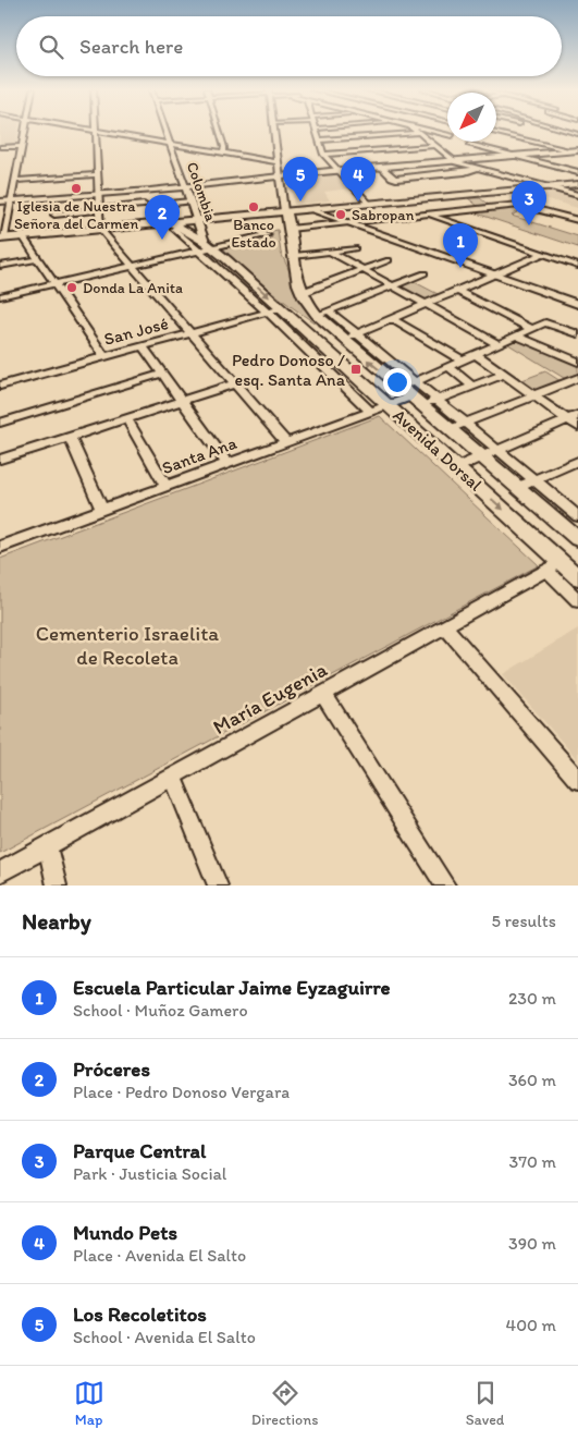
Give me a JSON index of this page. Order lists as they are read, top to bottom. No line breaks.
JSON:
{"streets":{"main road":["Avenida Dorsal"],"street":["Colombia","San José","Santa Ana","María Eugenia"]},"crossings":[["Colombia","Avenida Dorsal"],["San José","Avenida Dorsal"],["Avenida Dorsal","Santa Ana"],["Avenida Dorsal","María Eugenia"]],"parks":["Cementerio Israelita de Recoleta"],"places":{"other":["Iglesia de Nuestra Señora del Carmen","Banco Estado","Sabropan","Donda La Anita"],"transit":["Pedro Donoso / esq. Santa Ana"]},"north":"bottom left","page":{"search":"Search here","pins":["4","5","3","2","1"],"heading":["Nearby","5 results"],"list":[{"mark":"1","name":"Escuela Particular Jaime Eyzaguirre","note":"School · Muñoz Gamero","value":"230 m"},{"mark":"2","name":"Próceres","note":"Place · Pedro Donoso Vergara","value":"360 m"},{"mark":"3","name":"Parque Central","note":"Park · Justicia Social","value":"370 m"},{"mark":"4","name":"Mundo Pets","note":"Place · Avenida El Salto","value":"390 m"},{"mark":"5","name":"Los Recoletitos","note":"School · Avenida El Salto","value":"400 m"}],"nav":["Map","Directions","Saved"]}}
